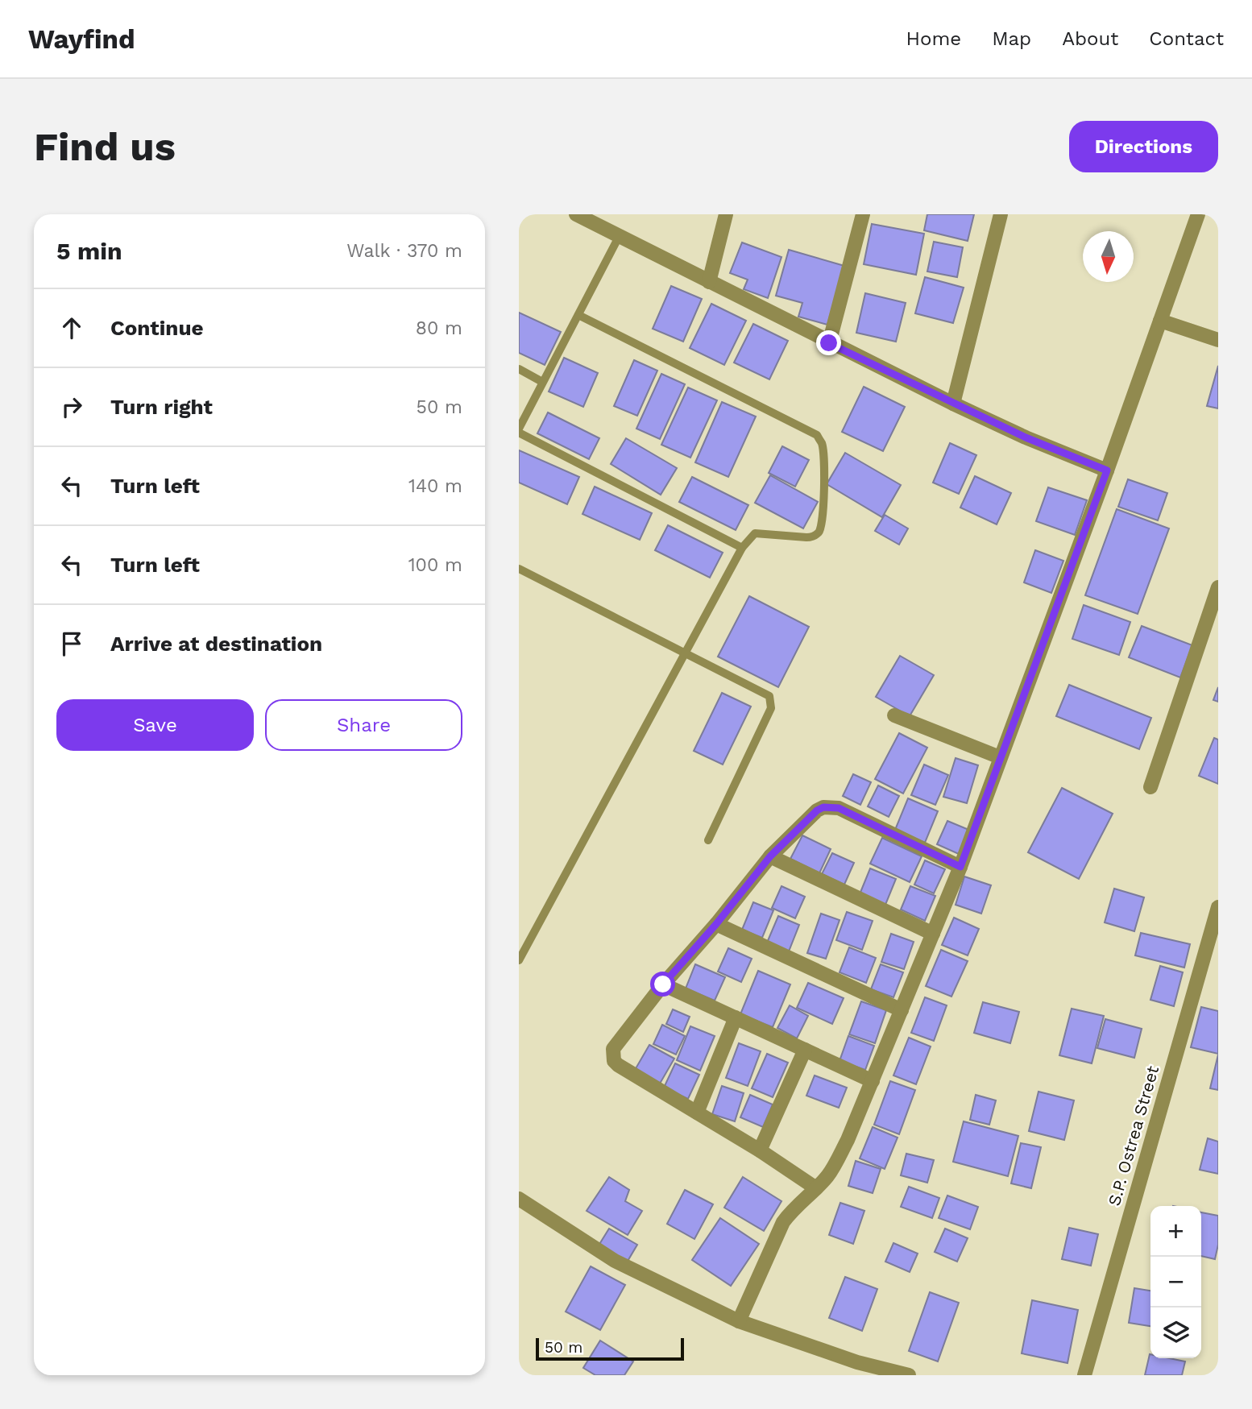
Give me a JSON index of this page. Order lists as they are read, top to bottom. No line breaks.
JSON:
{"streets":{"street":["S.P. Ostrea Street"]},"scale_bar":"50 m","north":"bottom","page":{"header":"Wayfind","nav":["Home","Map","About","Contact"],"buttons":["Directions",["Save","Share"]],"title":"Find us","heading":["5 min","Walk · 370 m"],"list":[["Continue","80 m"],["Turn right","50 m"],["Turn left","140 m"],["Turn left","100 m"],"Arrive at destination"],"map_buttons":["+","−"],"scale":"50 m"}}
